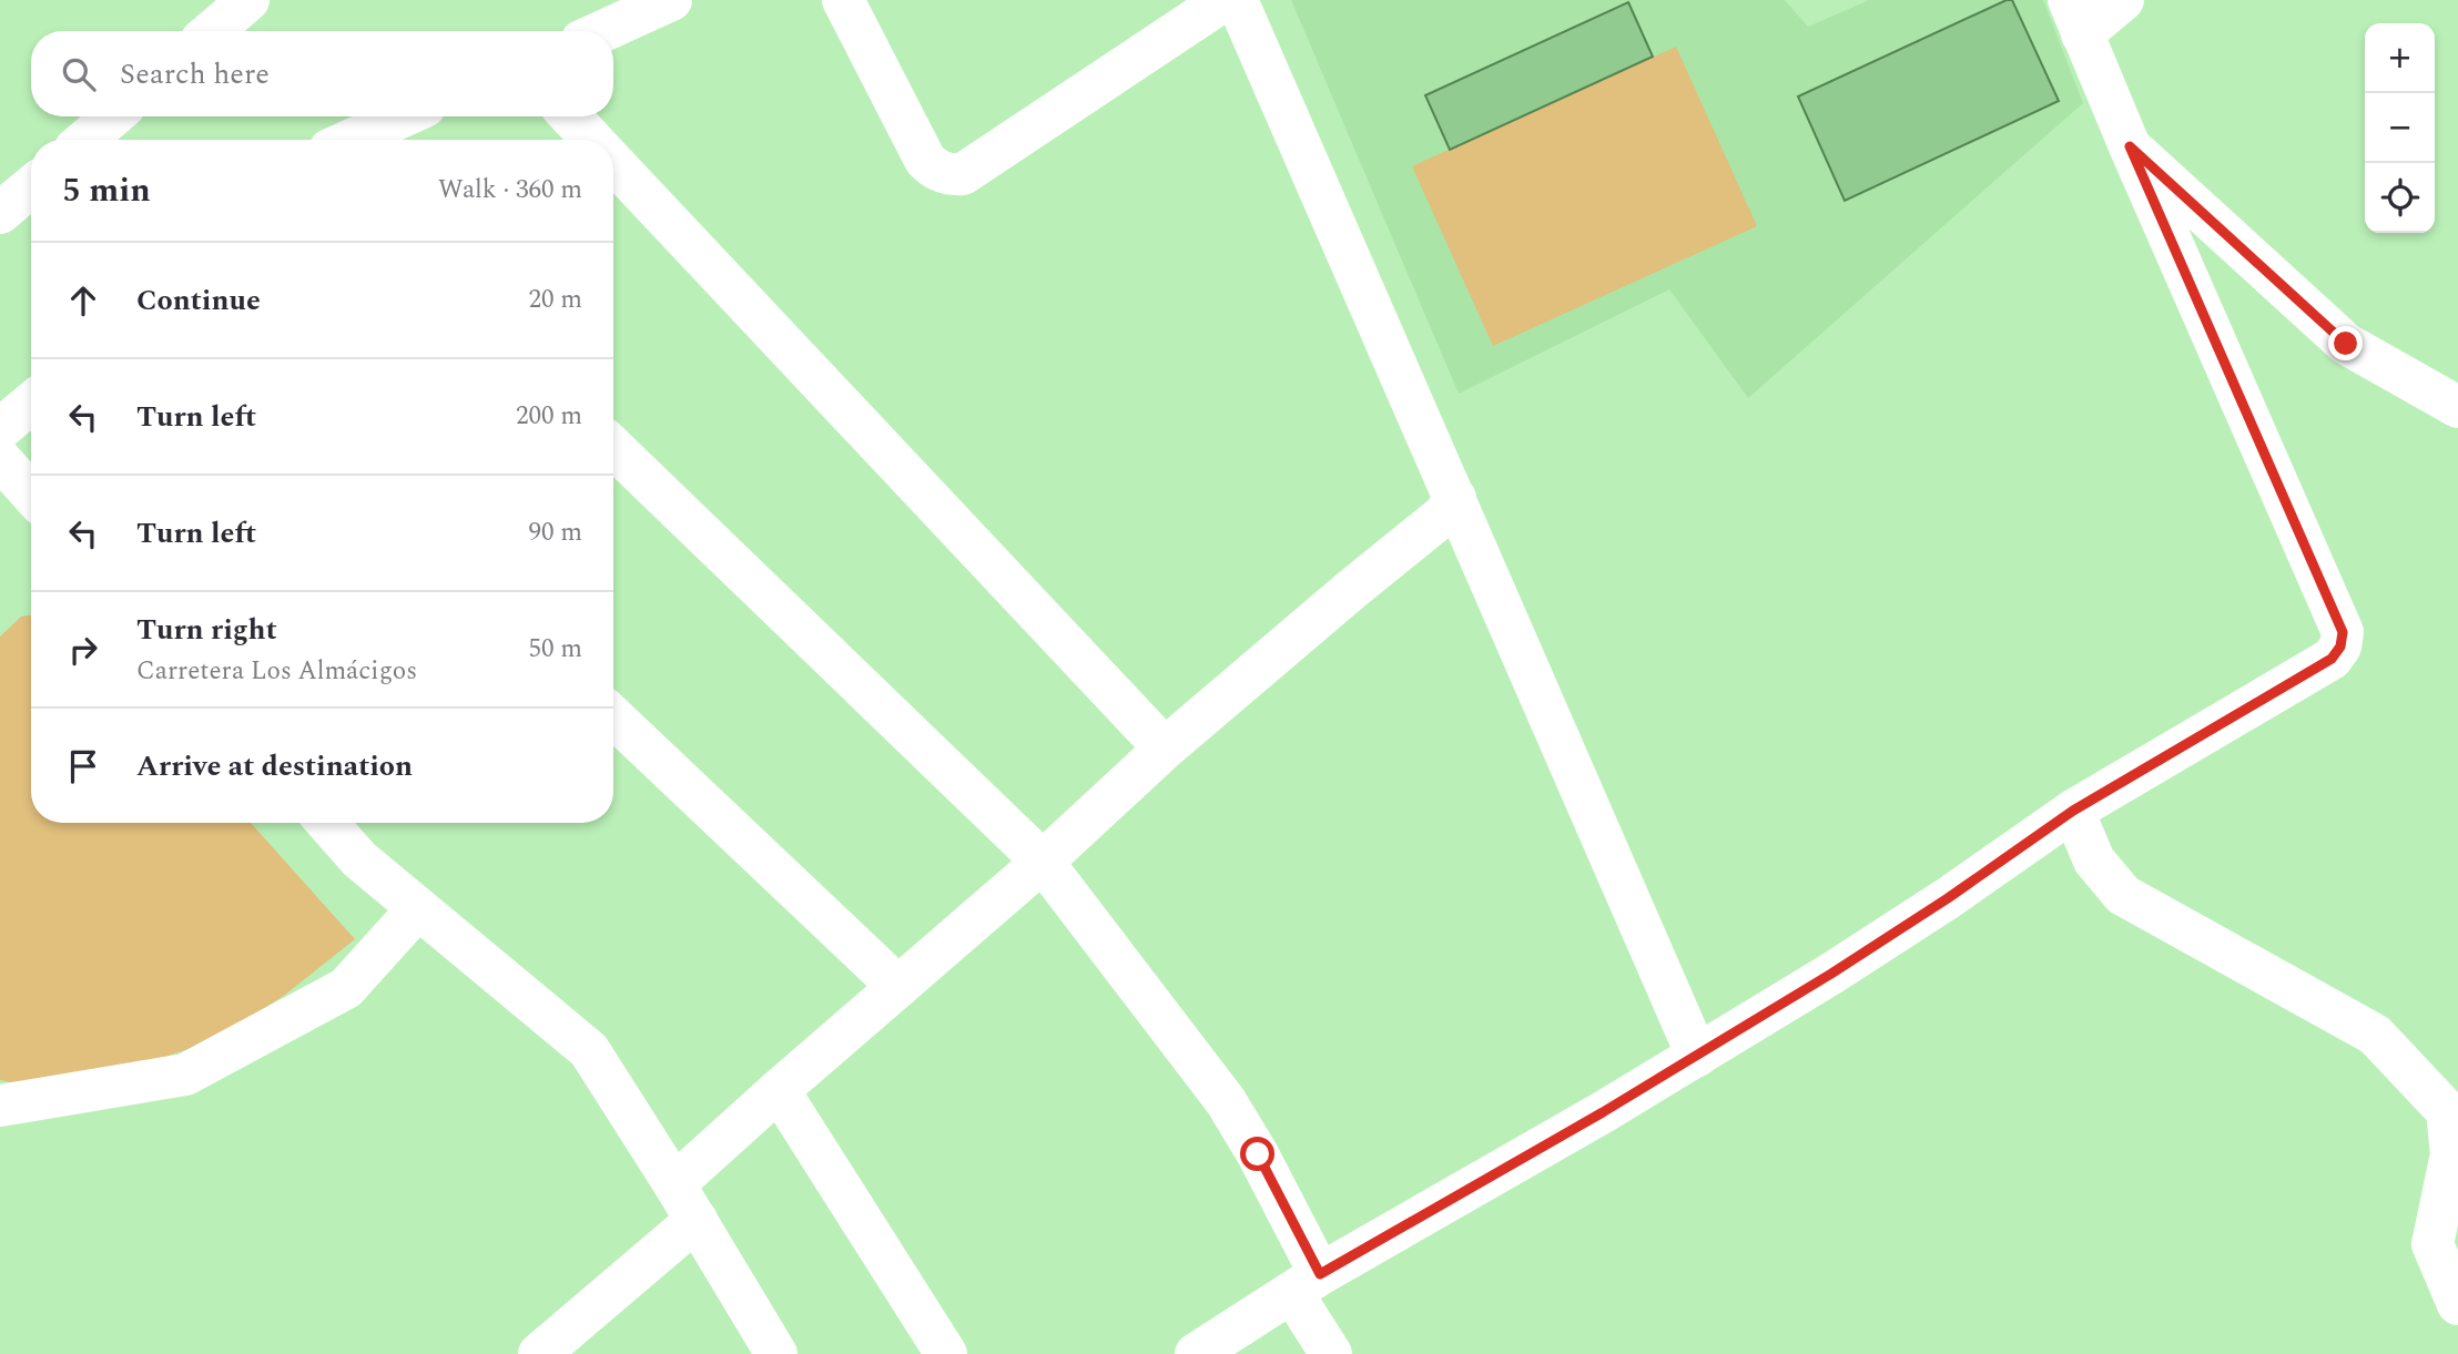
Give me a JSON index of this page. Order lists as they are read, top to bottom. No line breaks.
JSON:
{"page":{"map_buttons":["+","−"],"search":"Search here","heading":["5 min","Walk · 360 m"],"list":[["Continue","20 m"],["Turn left","200 m"],["Turn left","90 m"],["Turn right","Carretera Los Almácigos","50 m"],"Arrive at destination"]}}
